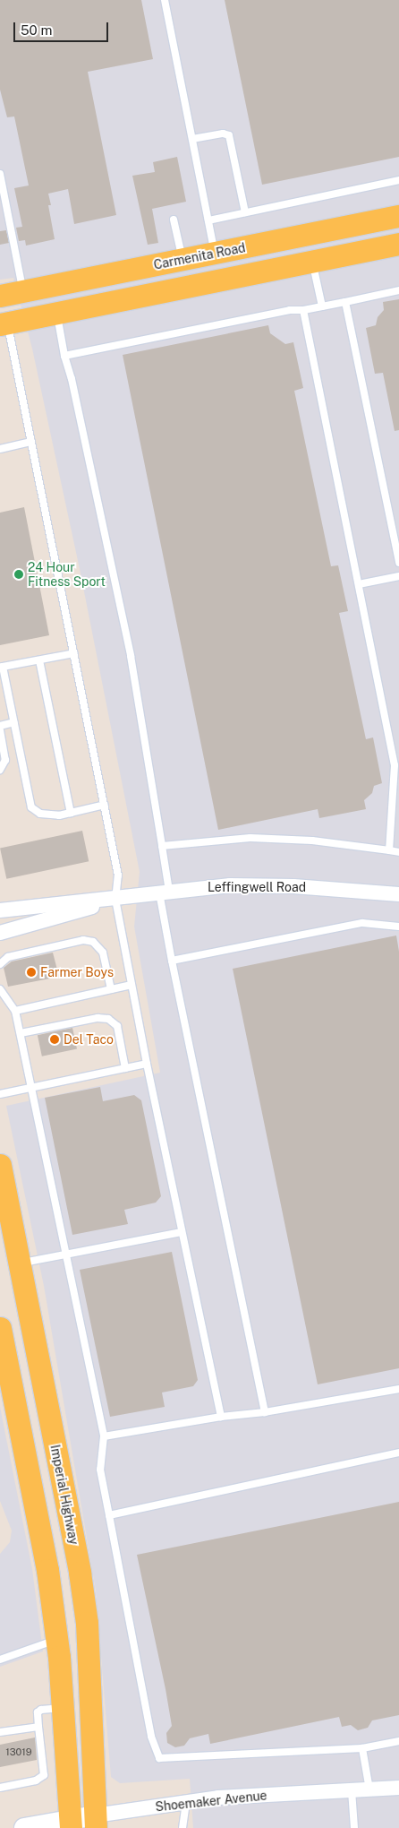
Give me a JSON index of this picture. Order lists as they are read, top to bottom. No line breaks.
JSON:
{"streets":{"main road":["Carmenita Road","Imperial Highway","Shoemaker Avenue"],"street":["Leffingwell Road"]},"crossings":[["Imperial Highway","Shoemaker Avenue"]],"places":["24 Hour Fitness Sport","Farmer Boys","Del Taco"],"house_numbers":["13019"],"scale_bar":"50 m"}
